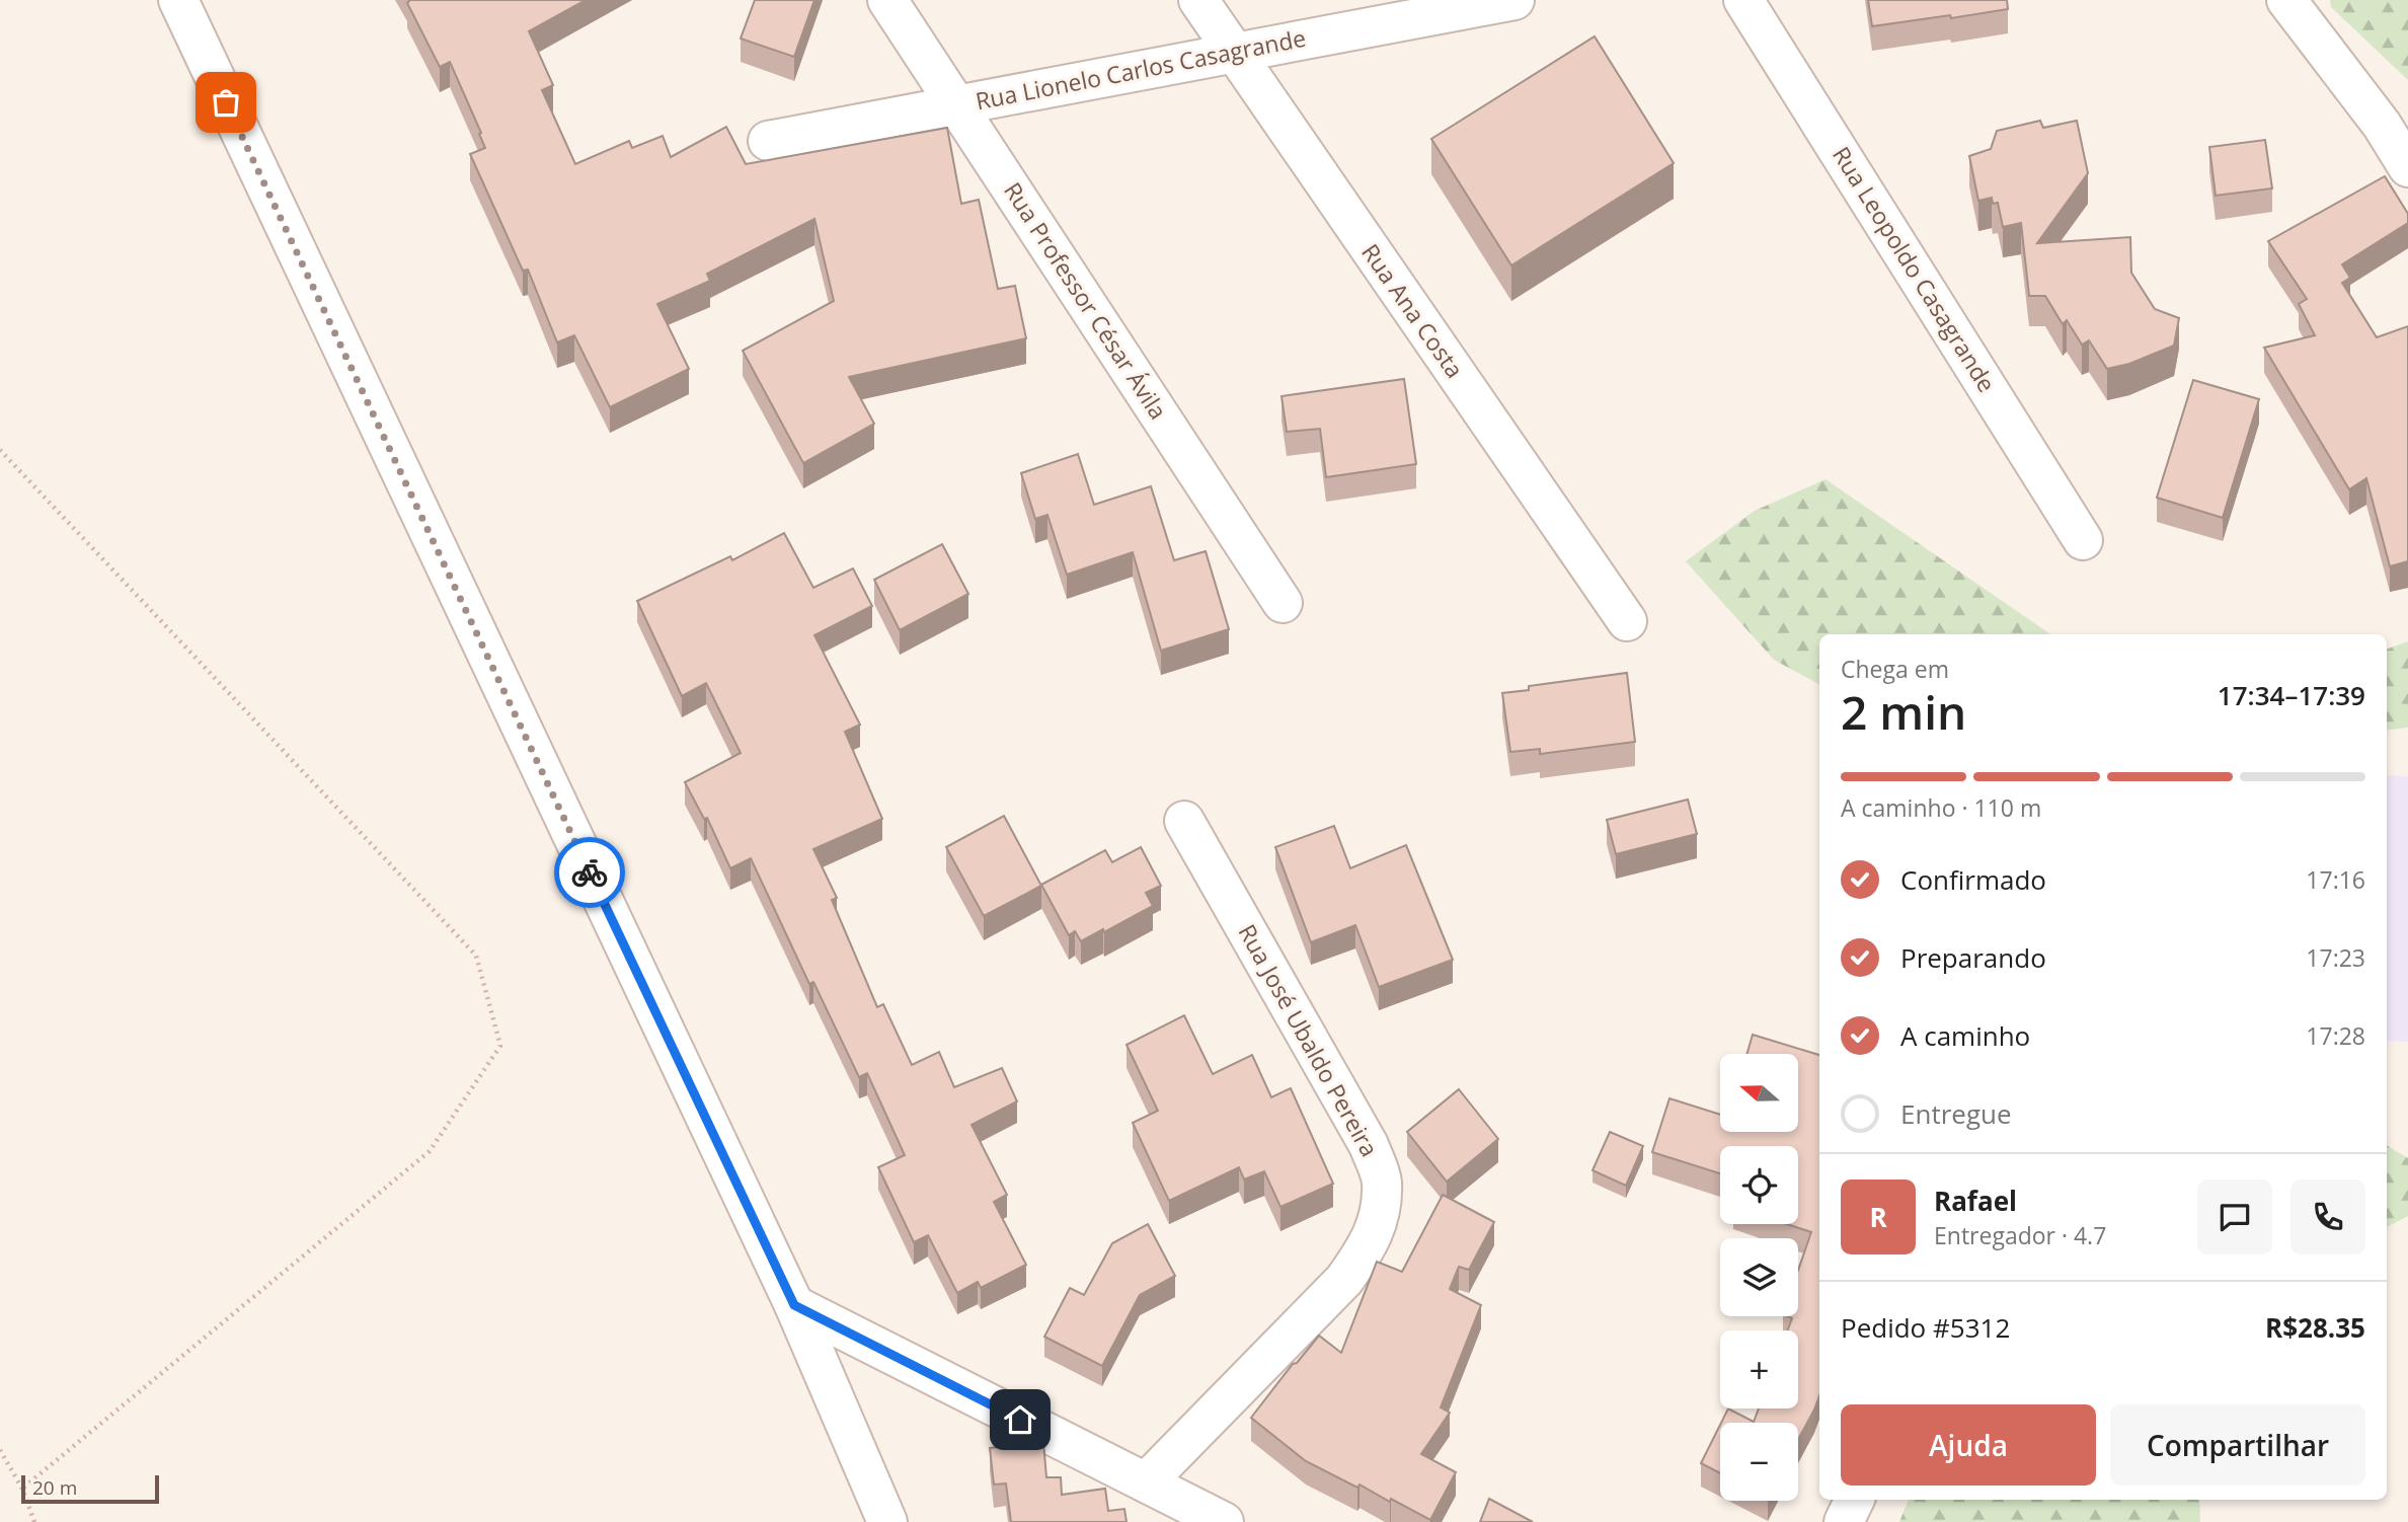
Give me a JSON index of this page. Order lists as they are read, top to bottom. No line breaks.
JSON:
{"streets":{"street":["Rua Lionelo Carlos Casagrande","Rua Leopoldo Casagrande","Rua Professor César Ávila","Rua Ana Costa","Rua José Ubaldo Pereira"]},"crossings":[["Rua Lionelo Carlos Casagrande","Rua Professor César Ávila"],["Rua Lionelo Carlos Casagrande","Rua Ana Costa"]],"scale_bar":"20 m","north":"left","page":{"heading":["2 min","Chega em","17:34–17:39"],"panel":["Rafael","Entregador · 4.7","Pedido #5312","R$28.35"],"bar":"A caminho · 110 m","list":[["Confirmado","17:16"],["Preparando","17:23"],["A caminho","17:28"],"Entregue"],"map_buttons":["+","−"],"round":"R","buttons":["Ajuda","Compartilhar"],"scale":"20 m"}}
